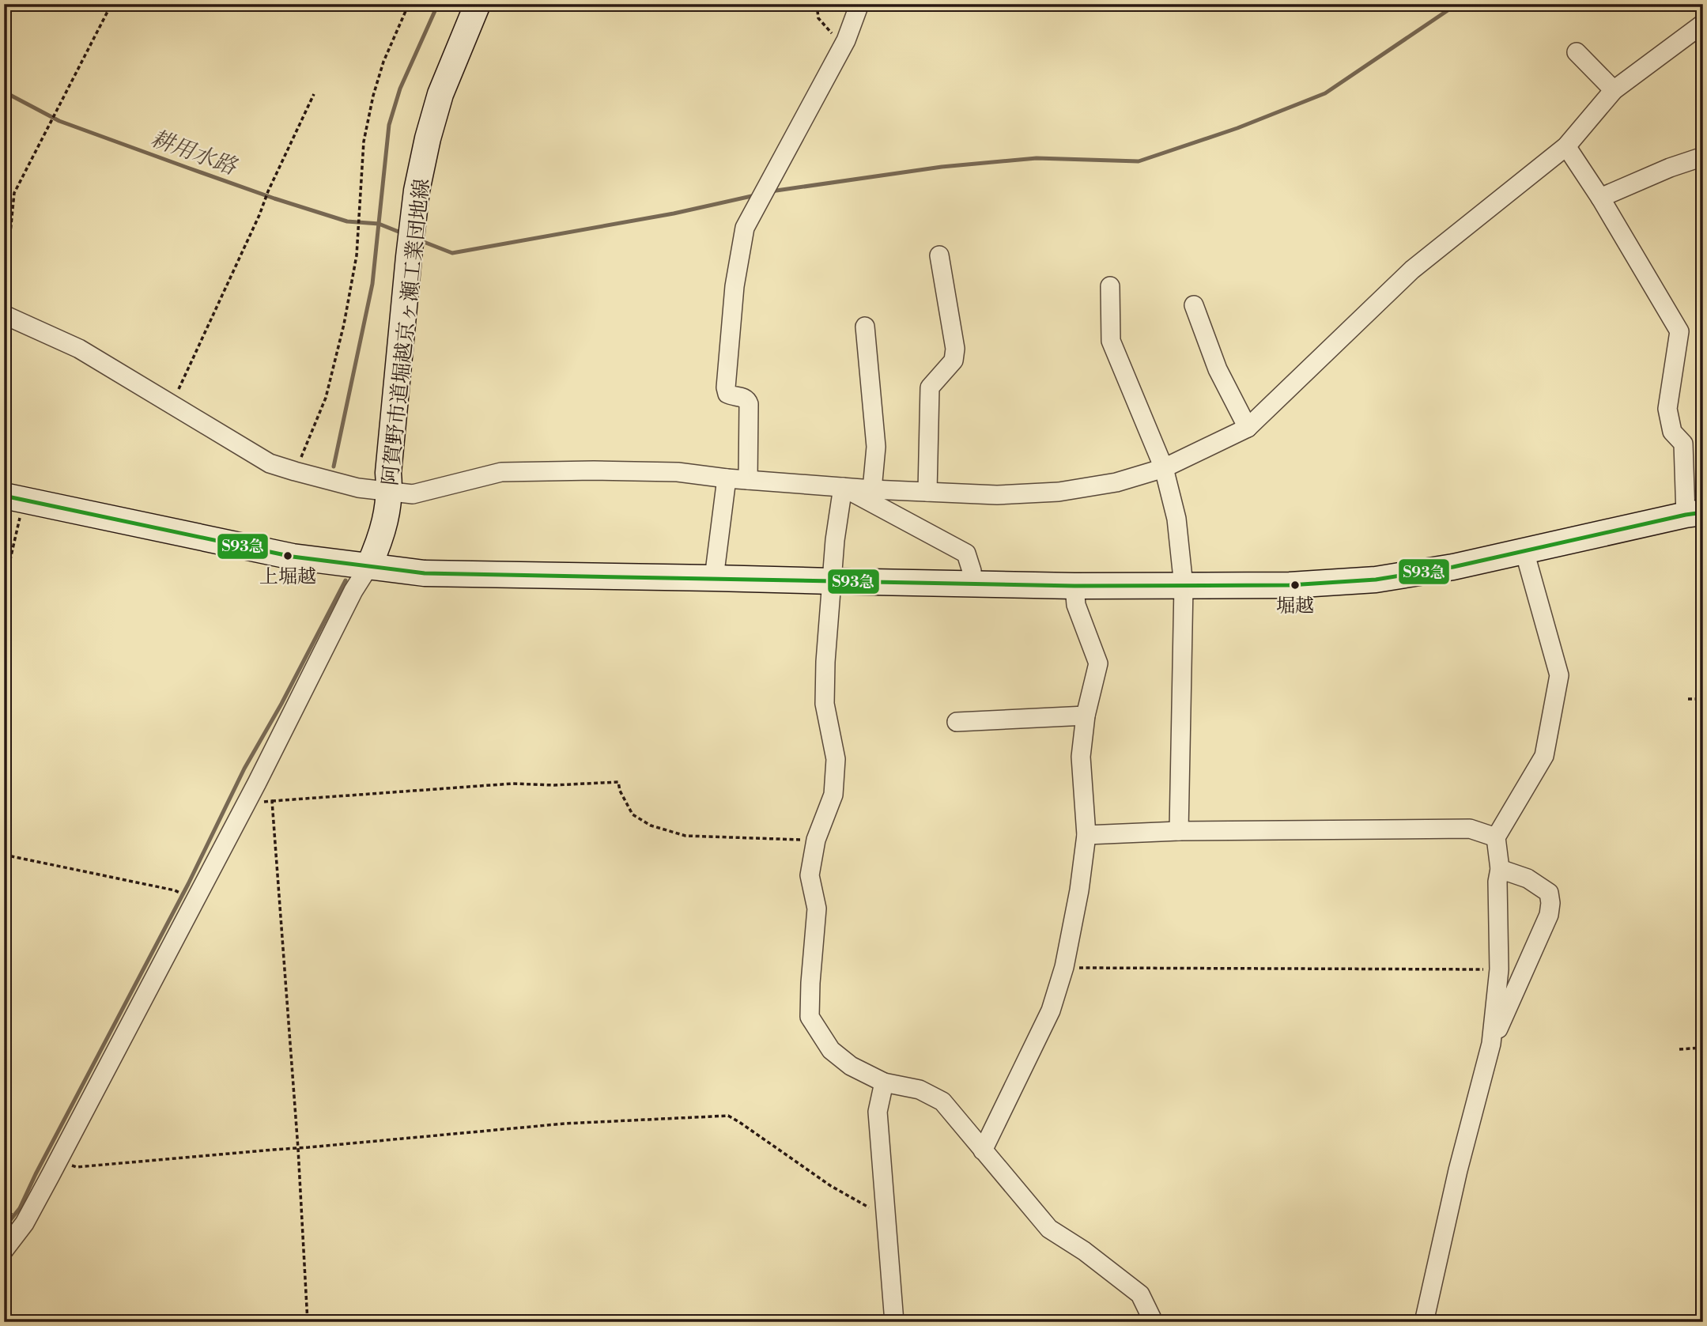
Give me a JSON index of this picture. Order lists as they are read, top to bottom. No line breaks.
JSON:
{"streets":{"main road":["阿賀野市道堀越京ヶ瀬工業団地線"]},"water":["耕用水路"],"places":["上堀越","堀越"],"lines":["transit line S93急"]}
